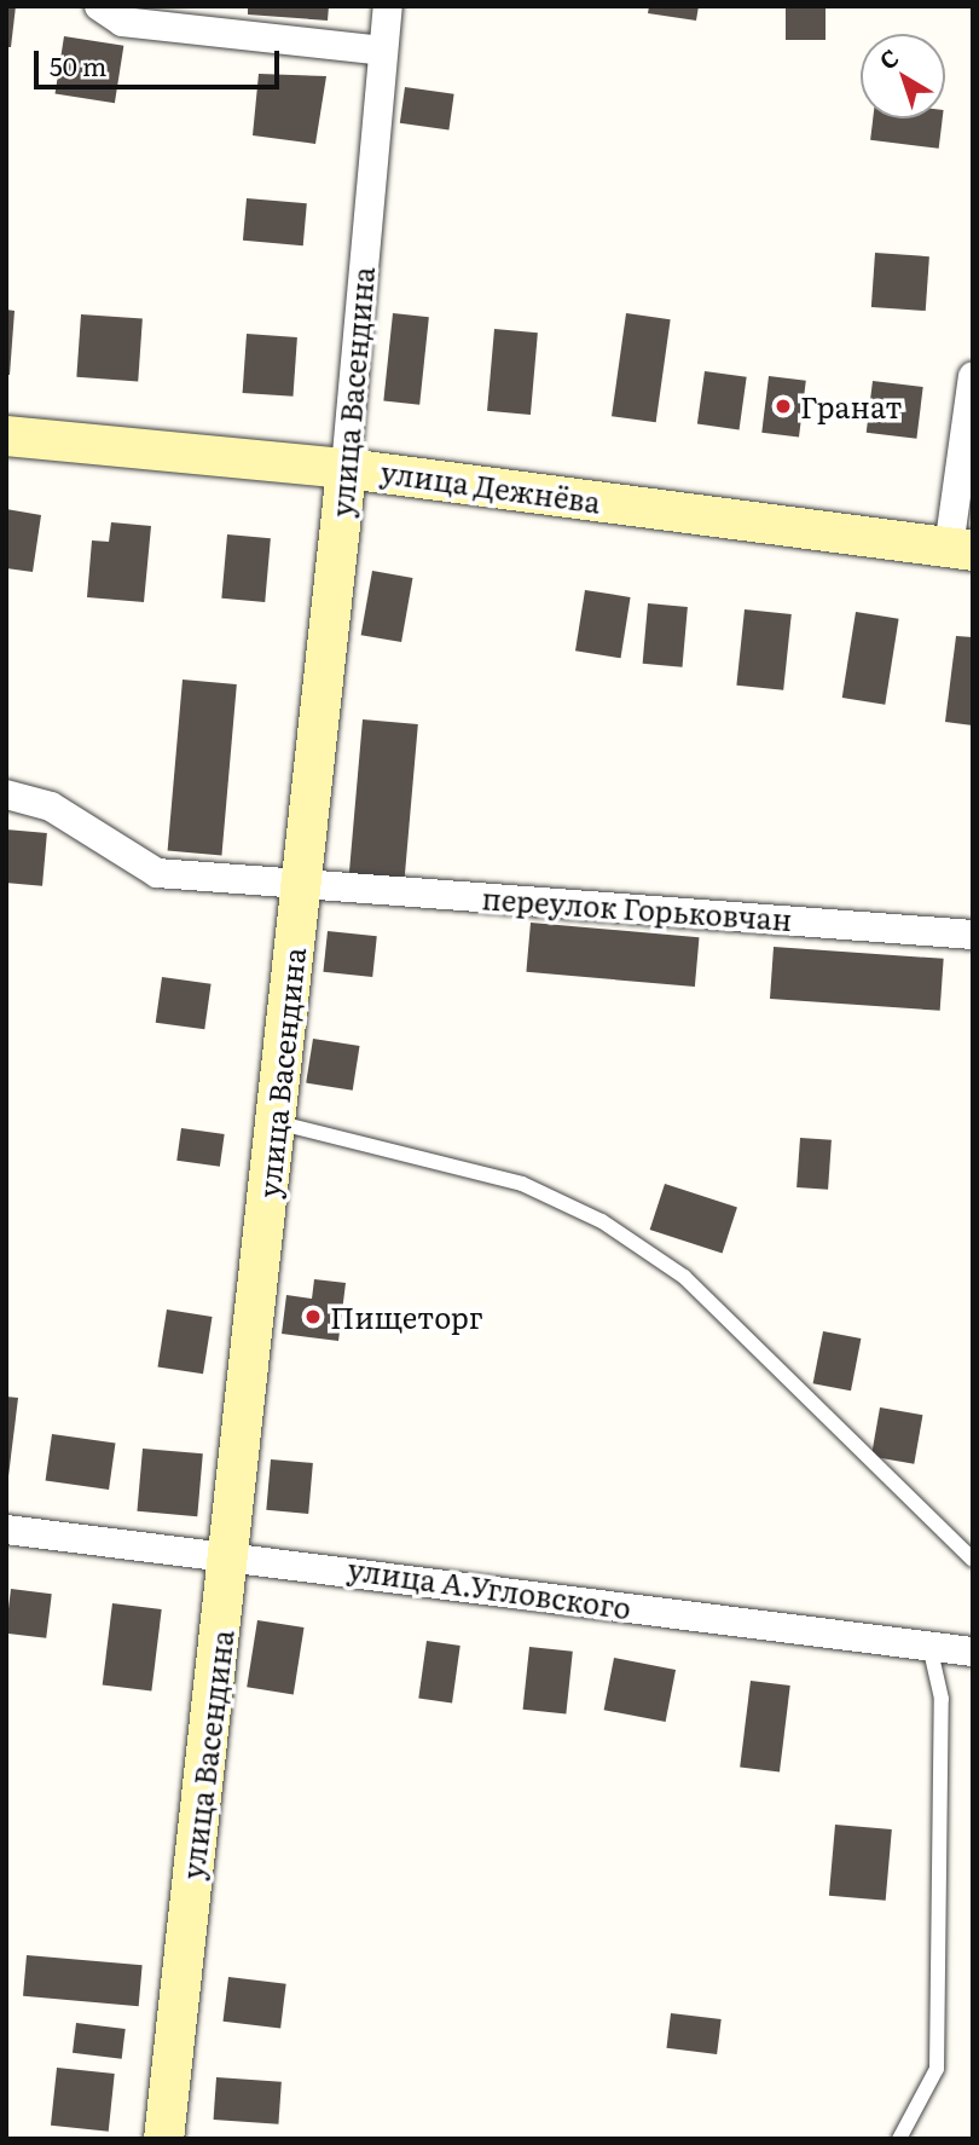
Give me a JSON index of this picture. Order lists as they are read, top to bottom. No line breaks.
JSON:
{"streets":{"street":["улица Васендина","улица Дежнёва","переулок Горьковчан","улица А.Угловского"]},"crossings":[["улица Васендина","улица Дежнёва"],["улица Васендина","переулок Горьковчан"],["улица Васендина","улица А.Угловского"]],"places":["Гранат","Пищеторг"],"scale_bar":"50 m","north":"top left"}
